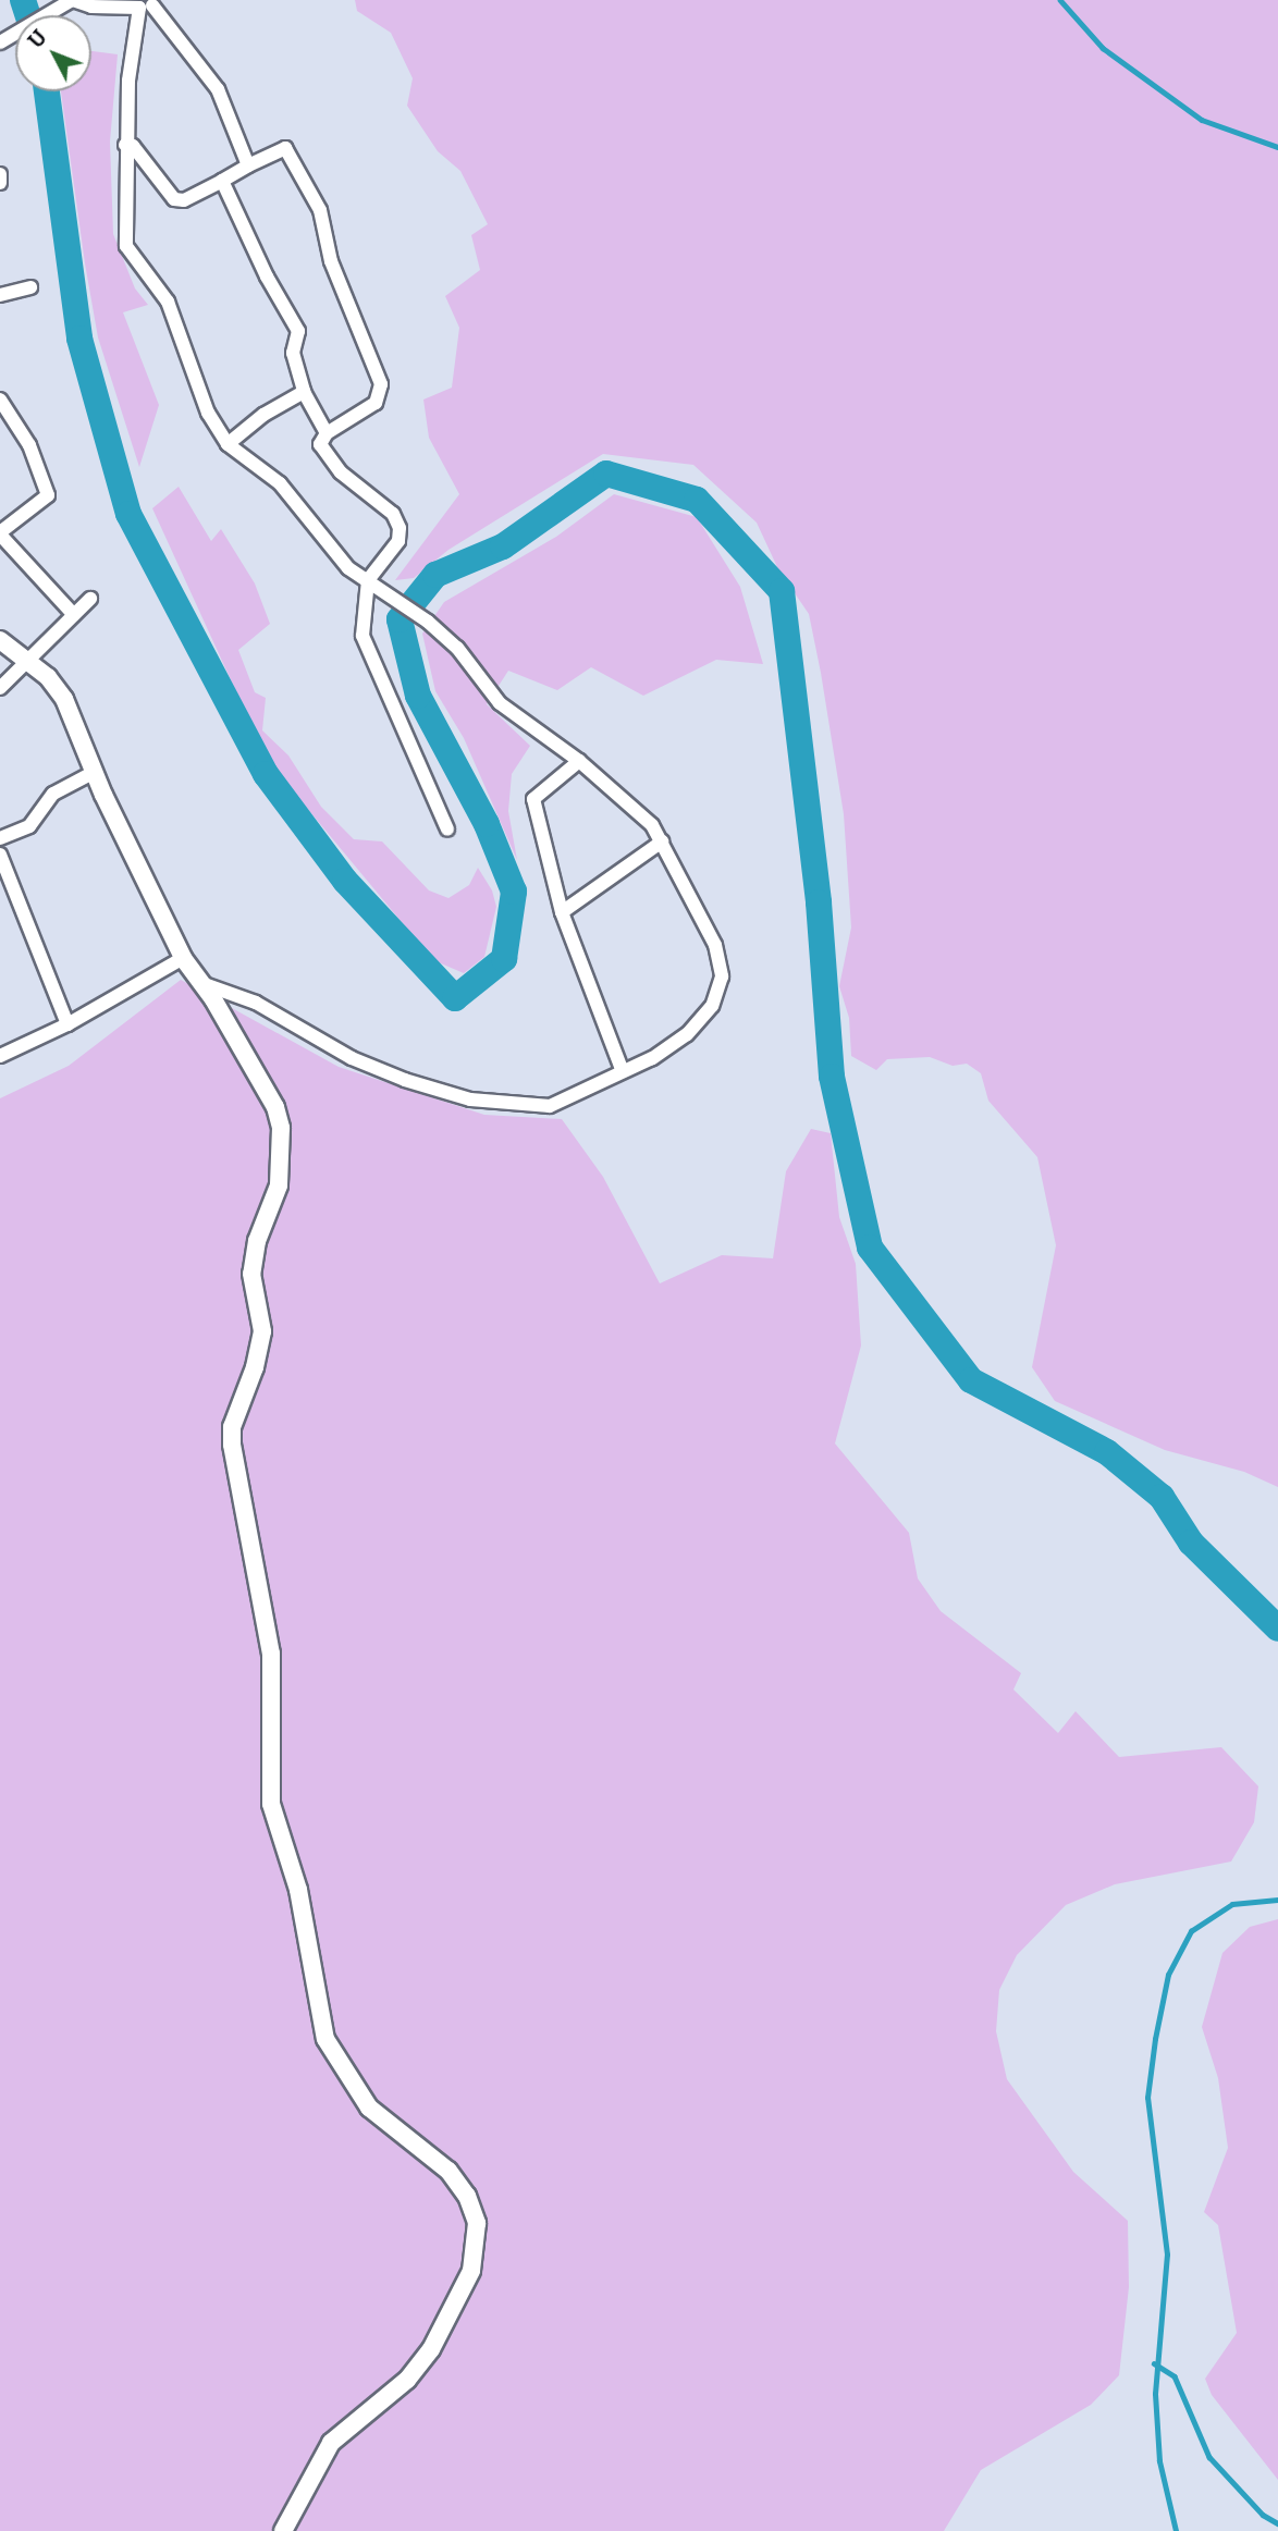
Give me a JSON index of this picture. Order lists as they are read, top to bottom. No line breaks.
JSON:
{"north":"top left"}
